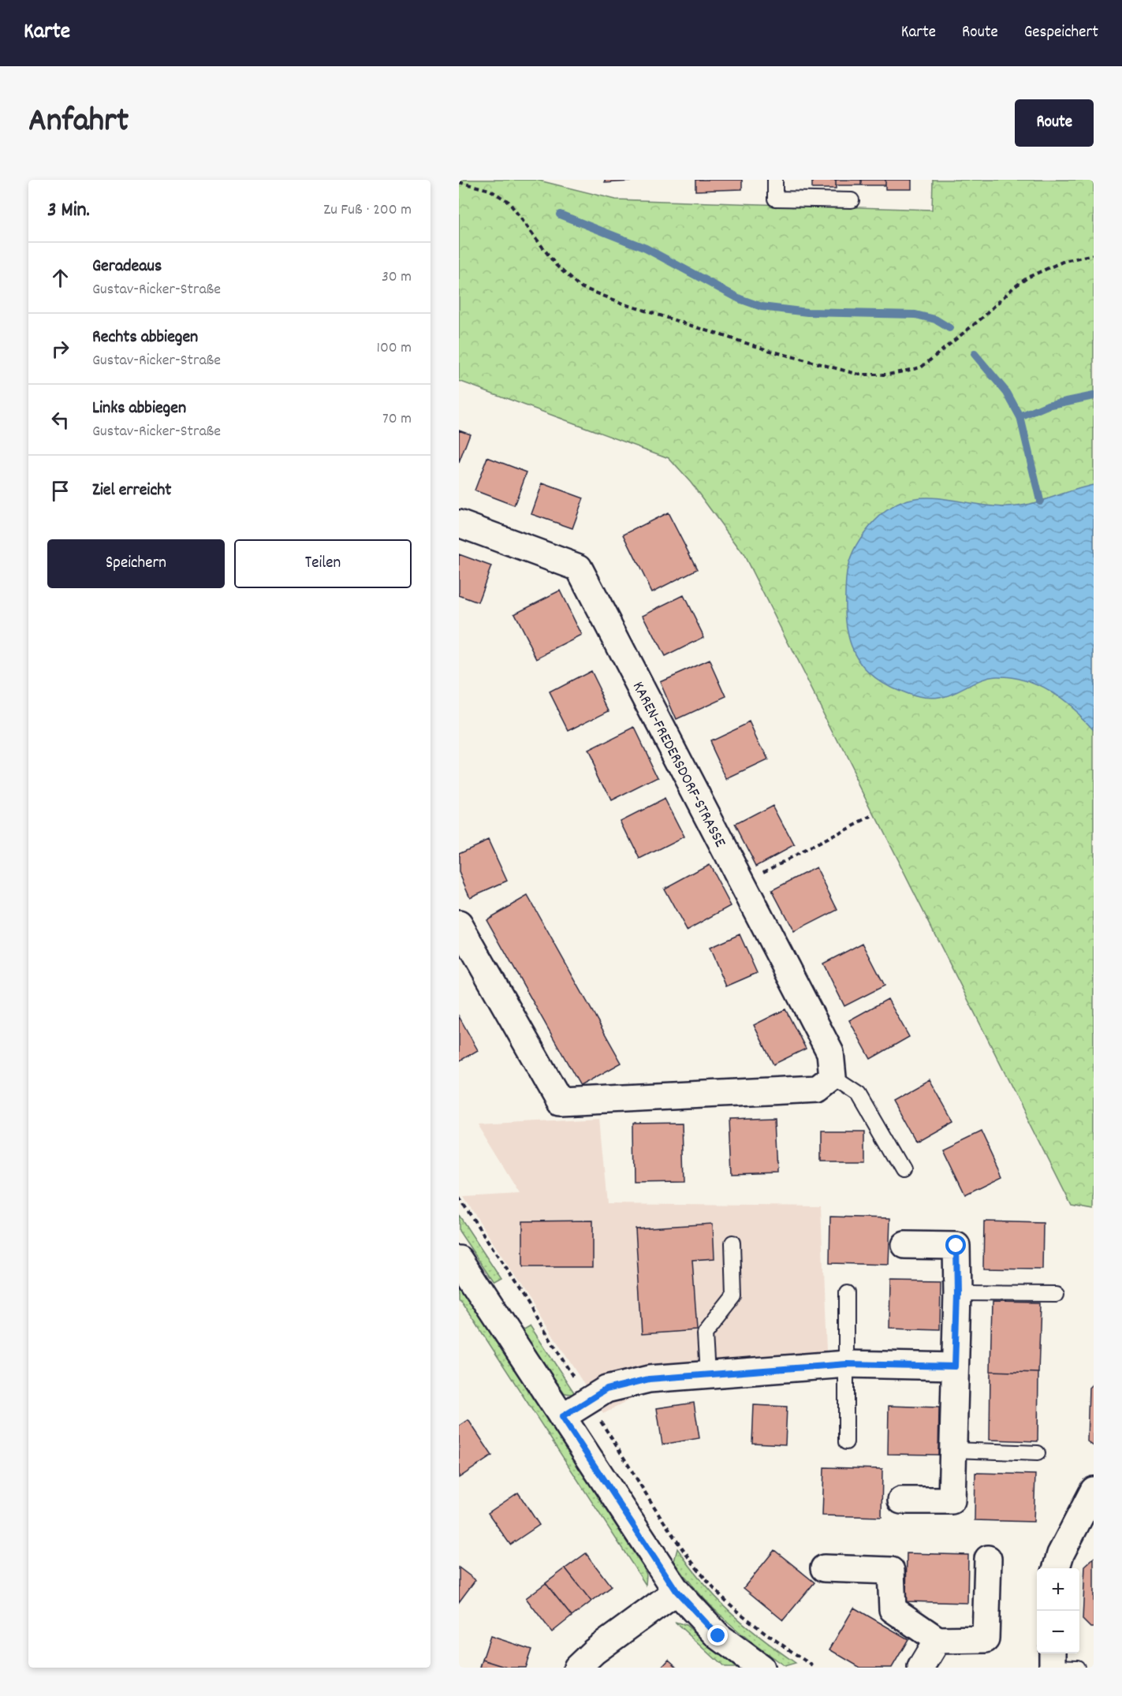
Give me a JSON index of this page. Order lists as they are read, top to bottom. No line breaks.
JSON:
{"streets":{"street":["KAREN-FREDERSDORF-STRASSE"]},"page":{"header":"Karte","nav":["Karte","Route","Gespeichert"],"title":"Anfahrt","buttons":["Route",["Speichern","Teilen"]],"heading":["3 Min.","Zu Fuß · 200 m"],"list":[["Geradeaus","Gustav-Ricker-Straße","30 m"],["Rechts abbiegen","Gustav-Ricker-Straße","100 m"],["Links abbiegen","Gustav-Ricker-Straße","70 m"],"Ziel erreicht"],"map_buttons":["+","−"]}}
